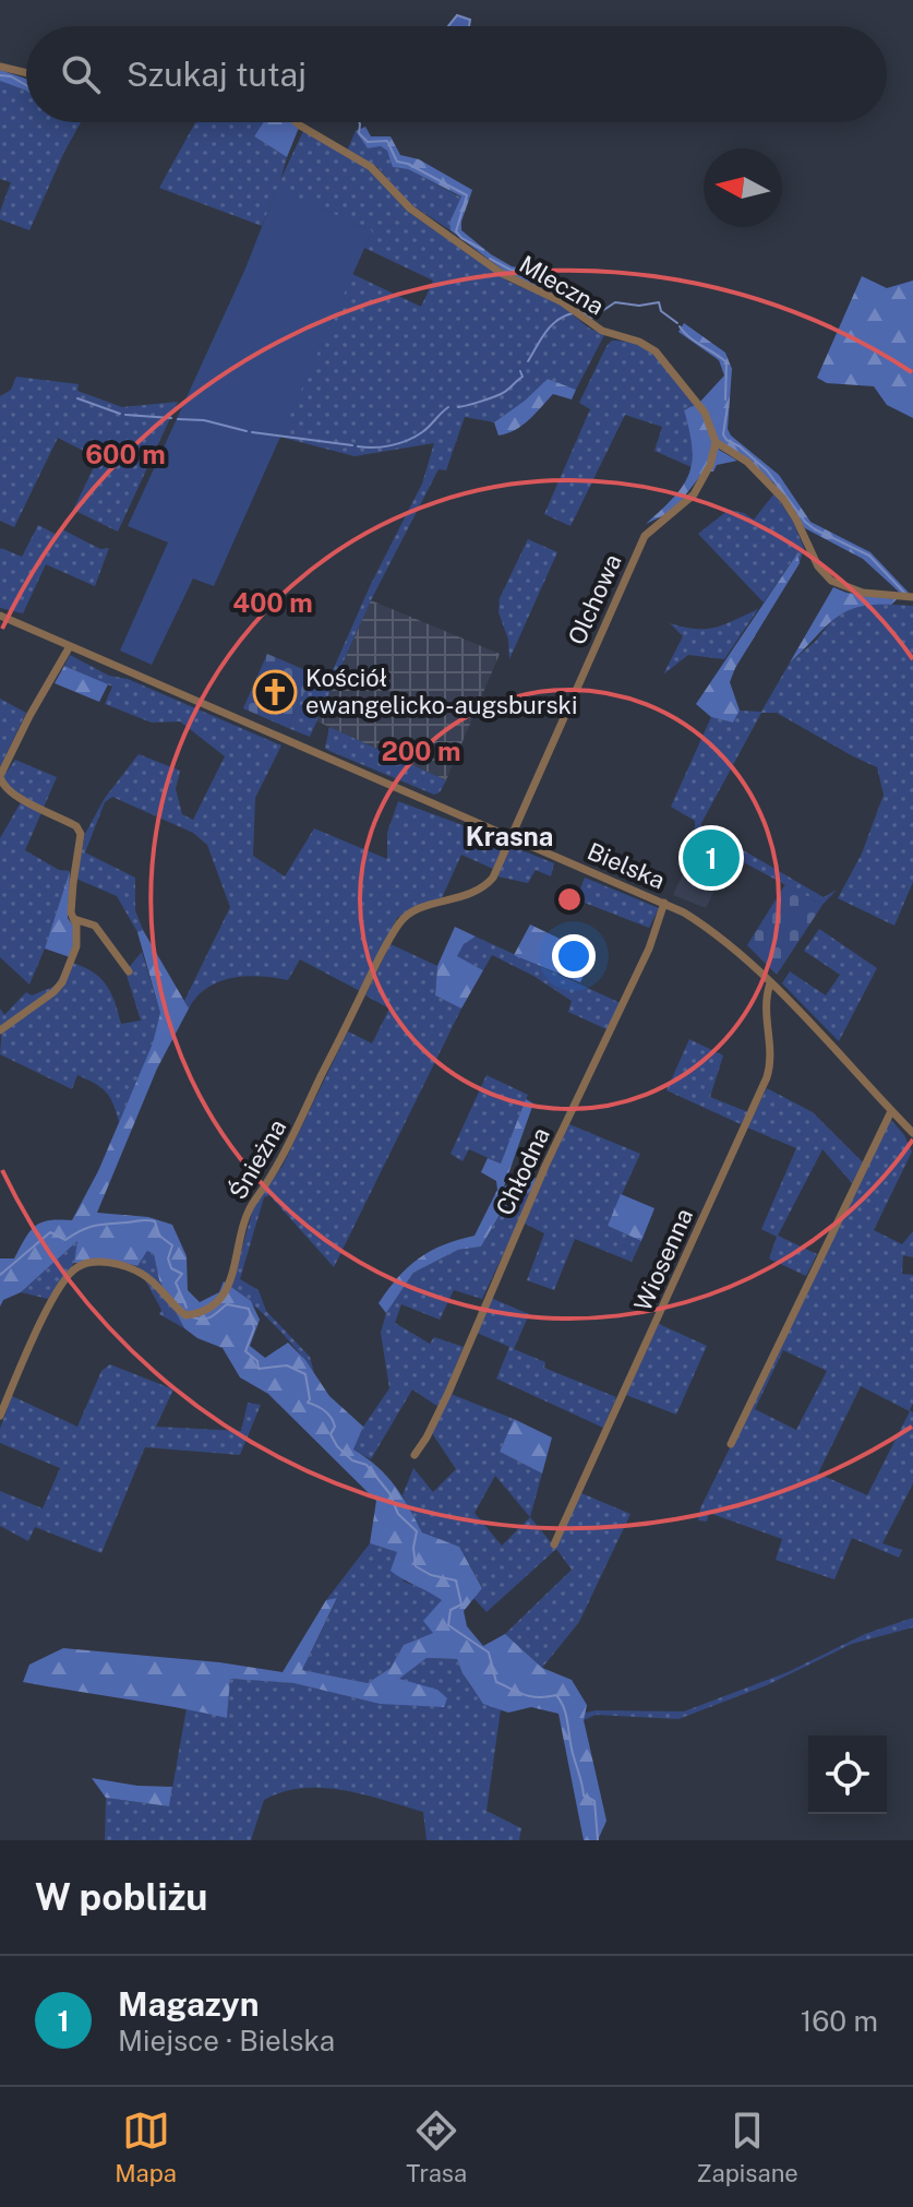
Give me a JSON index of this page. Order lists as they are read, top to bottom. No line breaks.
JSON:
{"streets":{"street":["Mleczna","Olchowa","Bielska","Śnieżna","Chłodna","Wiosenna"]},"crossings":[["Mleczna","Olchowa"],["Olchowa","Bielska"],["Olchowa","Śnieżna"],["Bielska","Śnieżna"],["Bielska","Chłodna"],["Bielska","Wiosenna"]],"districts":["Krasna"],"places":{"church":["Kościół ewangelicko-augsburski"]},"north":"left","page":{"search":"Szukaj tutaj","pins":"1","heading":"W pobliżu","list":[{"mark":"1","name":"Magazyn","note":"Miejsce · Bielska","value":"160 m"}],"nav":["Mapa","Trasa","Zapisane"]},"rings":["600 m","400 m","200 m"]}
